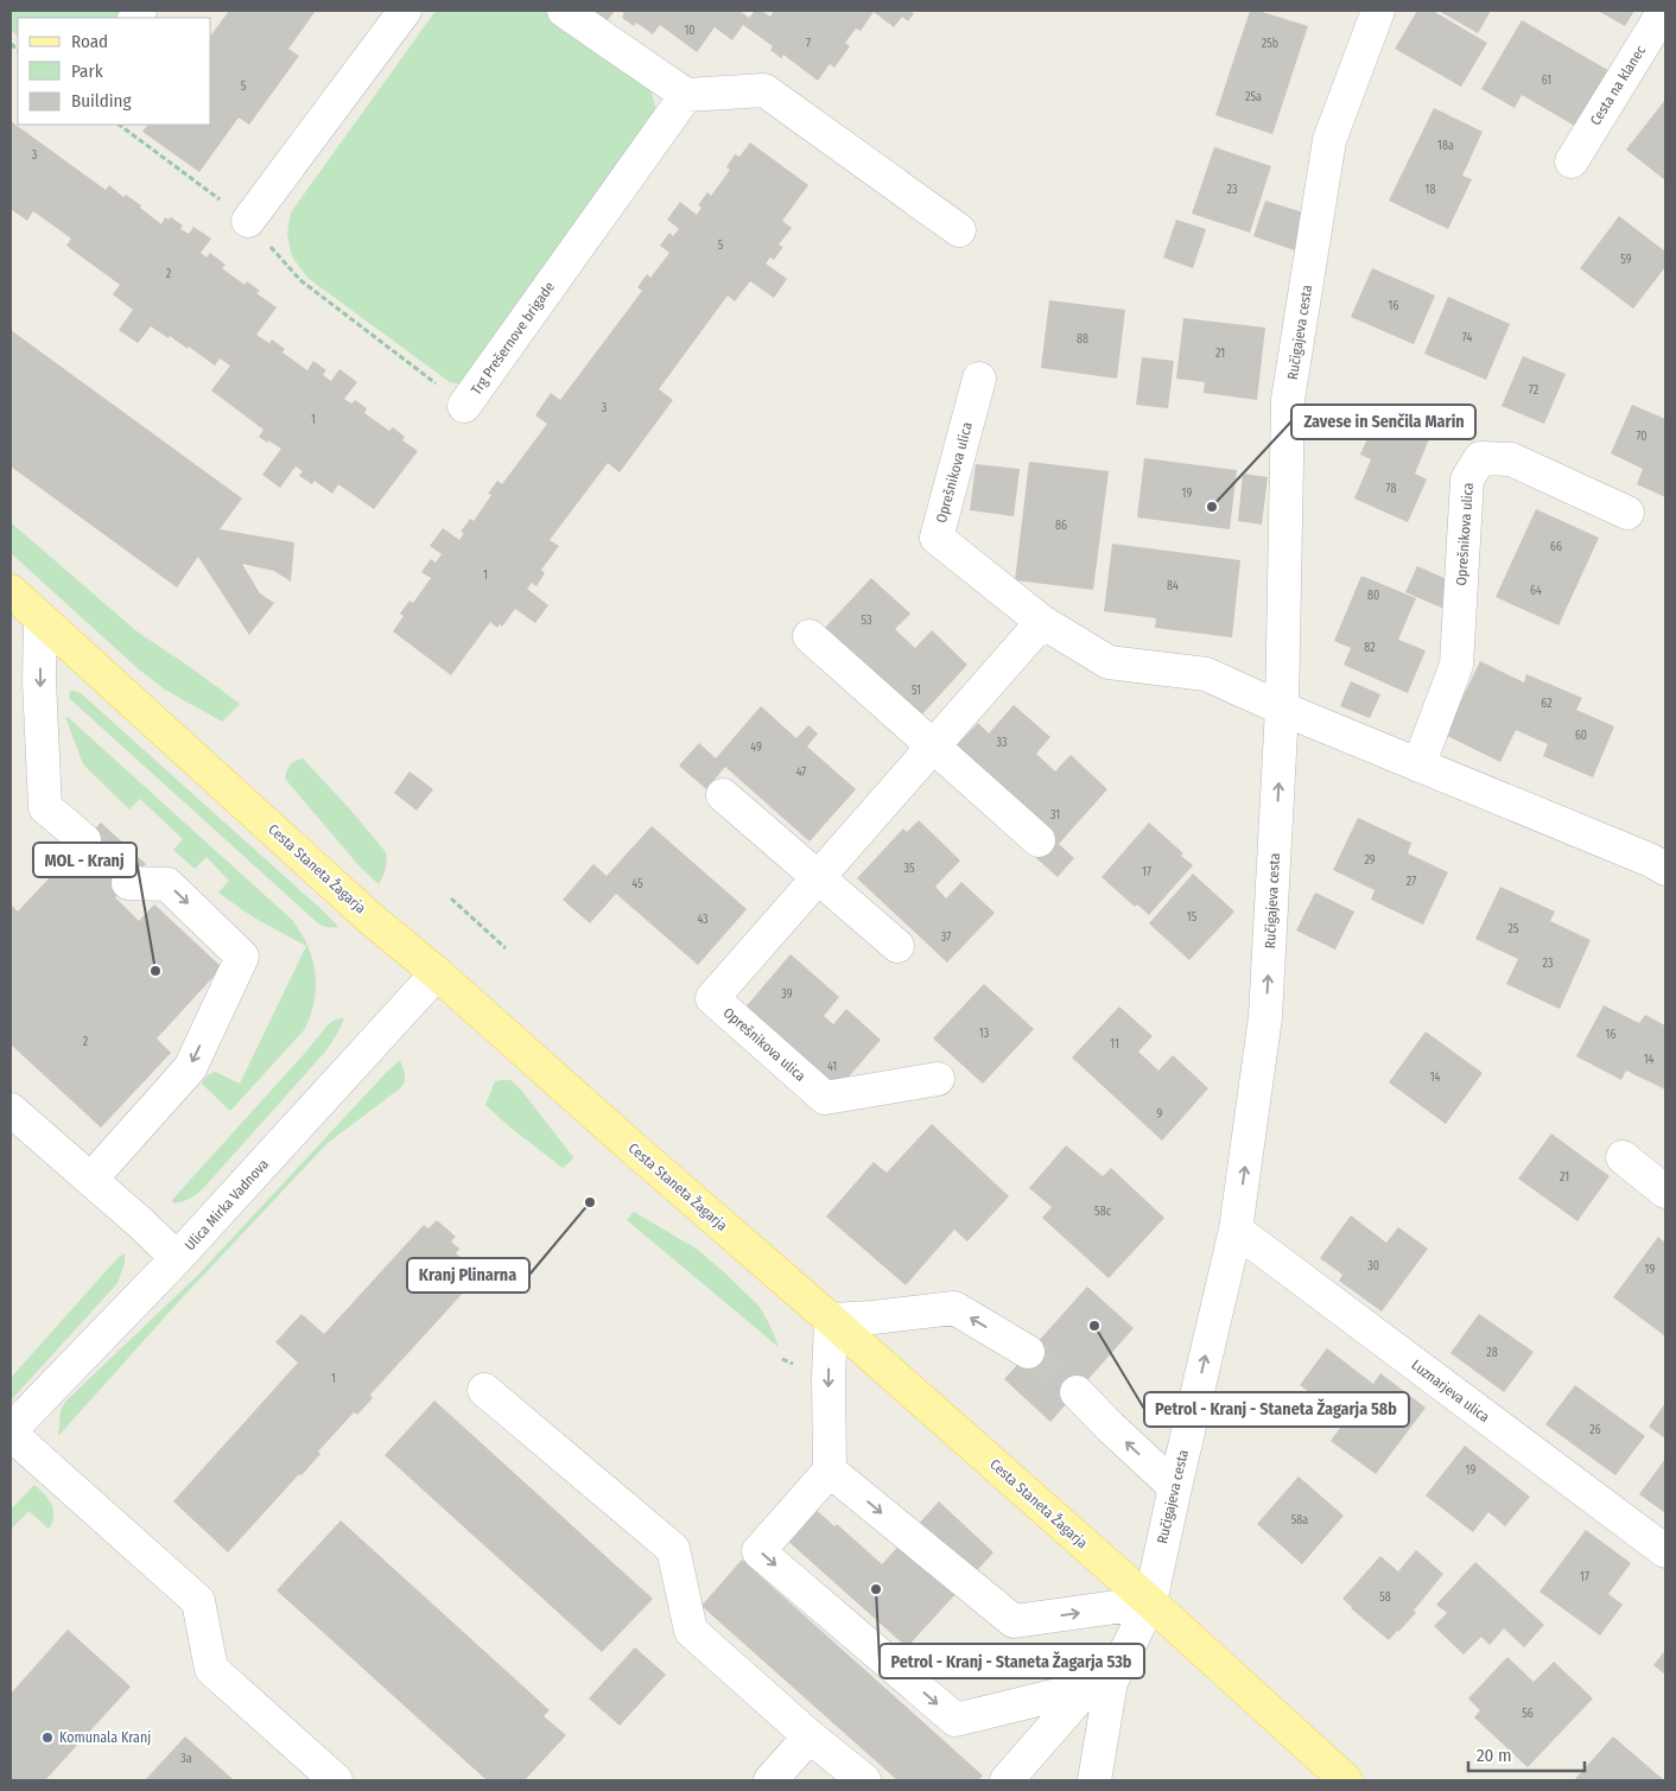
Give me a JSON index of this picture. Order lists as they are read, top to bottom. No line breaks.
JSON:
{"streets":{"main road":["Cesta Staneta Žagarja"],"street":["Cesta na klanec","Ručigajeva cesta","Trg Prešernove brigade","Oprešnikova ulica","Ulica Mirka Vadnova","Luznarjeva ulica"]},"crossings":[["Ručigajeva cesta","Oprešnikova ulica"],["Ručigajeva cesta","Cesta Staneta Žagarja"],["Ručigajeva cesta","Luznarjeva ulica"],["Cesta Staneta Žagarja","Ulica Mirka Vadnova"]],"one_way":["Ručigajeva cesta"],"places":["Zavese in Senčila Marin","MOL - Kranj","Kranj Plinarna","Petrol - Kranj - Staneta Žagarja 58b","Petrol - Kranj - Staneta Žagarja 53b","Komunala Kranj"],"house_numbers":["10","7","25b","61","5","25a","18a","3","23","18","5","59","2","16","74","88","21","72","3","1","70","78","19","86","66","1","84","64","80","53","82","51","62","60","33","49","47","31","29","35","17","27","45","15","43","25","37","23","39","13","16","2","11","14","41","14","9","21","58c","30","19","28","1","26","19","58a","17","58","56","3a"],"legend":["Road","Park","Building"],"scale_bar":"20 m"}
